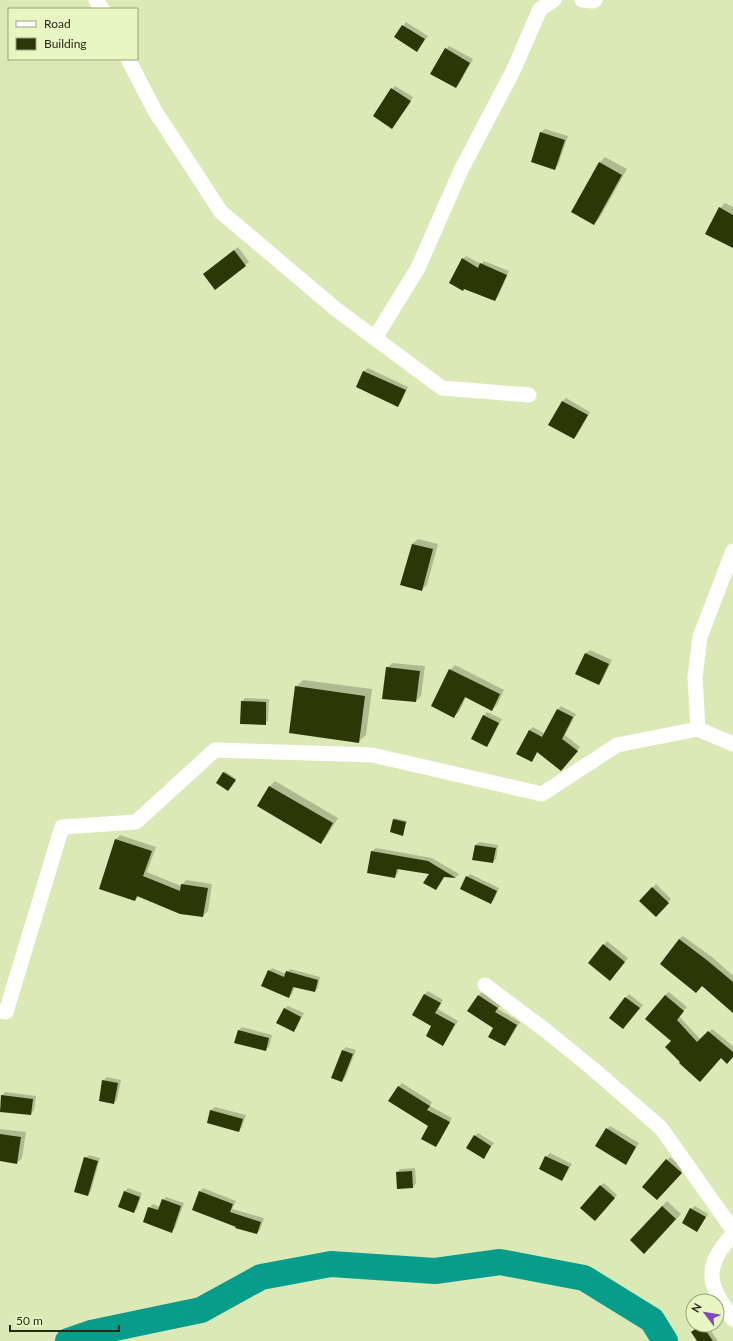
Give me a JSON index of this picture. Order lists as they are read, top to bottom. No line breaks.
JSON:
{"legend":["Road","Building"],"scale_bar":"50 m","north":"top left"}
